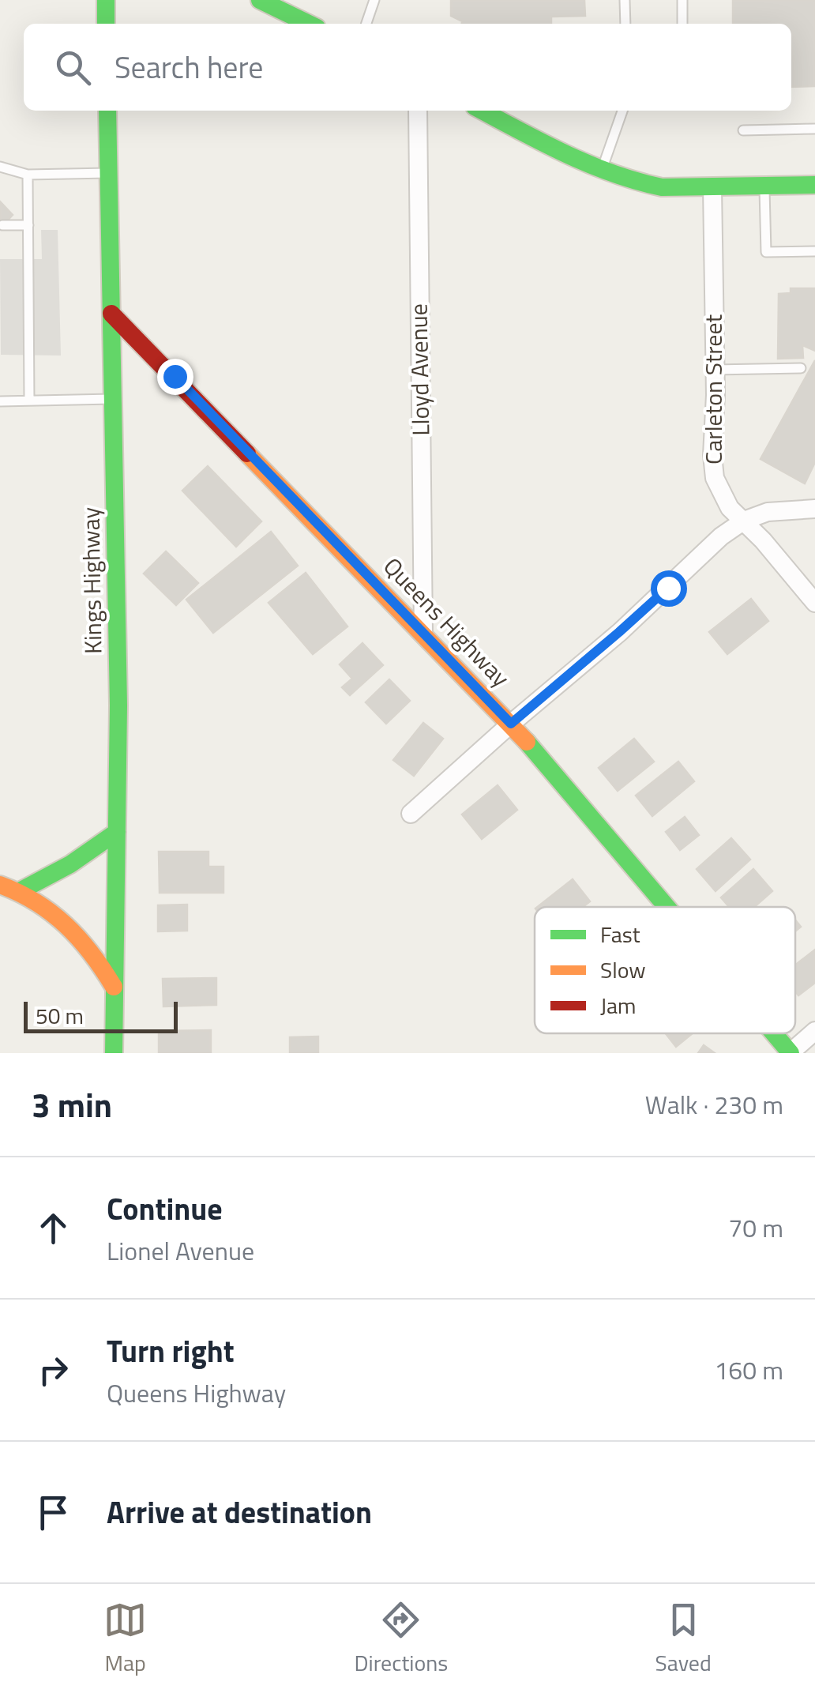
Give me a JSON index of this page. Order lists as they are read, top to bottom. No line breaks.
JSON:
{"streets":{"main road":["Kings Highway","Queens Highway"],"street":["Lloyd Avenue","Carleton Street"]},"crossings":[["Lloyd Avenue","Queens Highway"],["Kings Highway","Queens Highway"]],"legend":["Fast","Slow","Jam"],"scale_bar":"50 m","page":{"search":"Search here","scale":"50 m","heading":["3 min","Walk · 230 m"],"list":[["Continue","Lionel Avenue","70 m"],["Turn right","Queens Highway","160 m"],"Arrive at destination"],"nav":["Map","Directions","Saved"]}}
